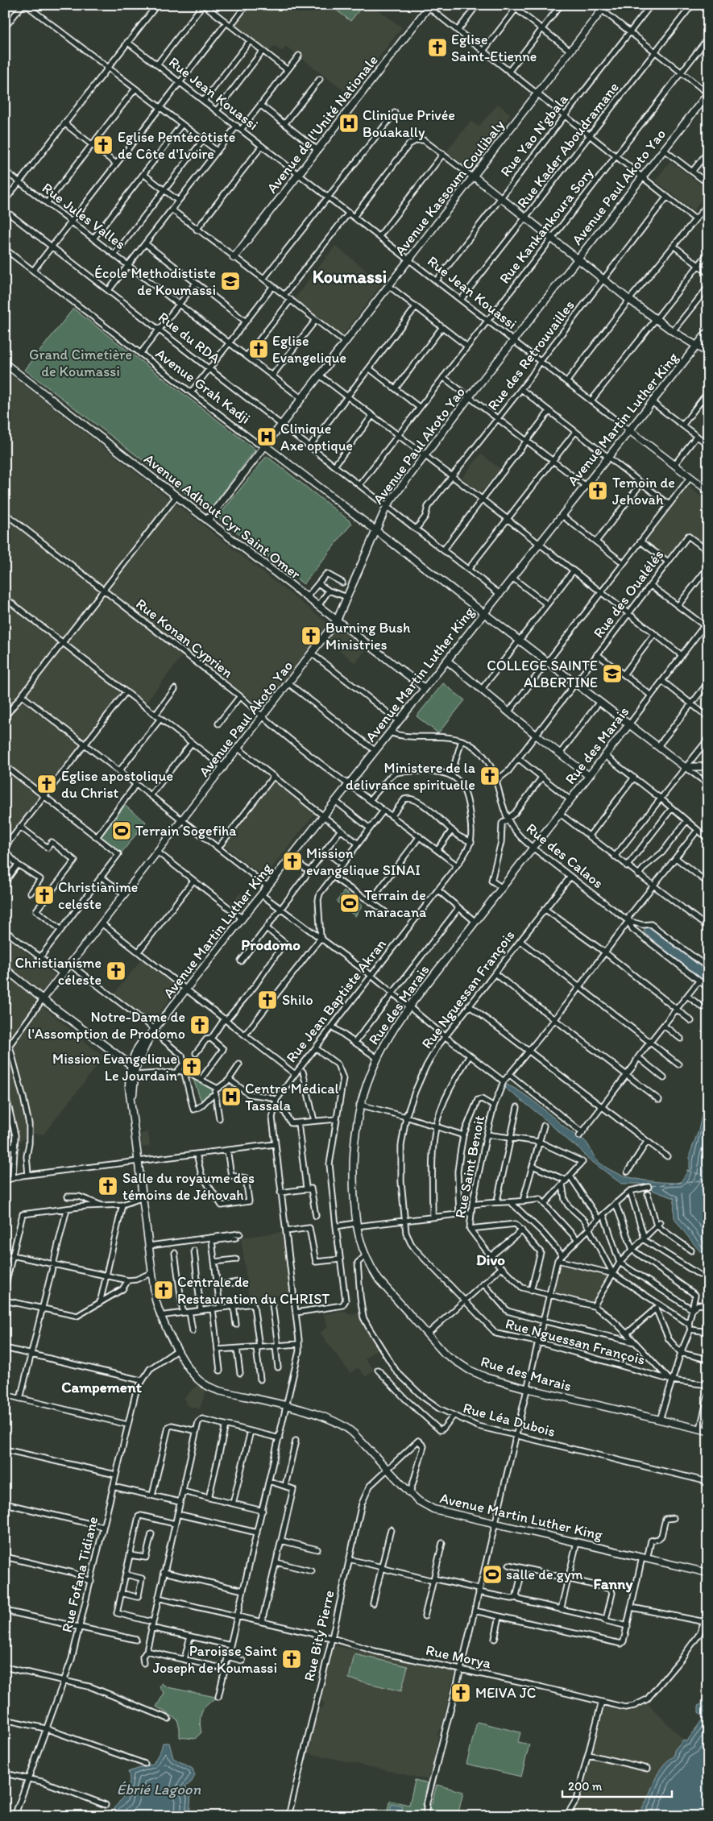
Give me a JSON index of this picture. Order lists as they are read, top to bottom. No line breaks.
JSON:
{"streets":{"street":["Rue Jean Kouassi","Avenue de l'Unité Nationale","Rue Yao N'gbala","Rue Kader Aboudramane","Avenue Paul Akoto Yao","Avenue Kassoum Coulibaly","Rue Jules Valles","Rue Kankankoura Sory","Rue du RDA","Rue des Retrouvailles","Avenue Grah Kadji","Avenue Martin Luther King","Avenue Adhout Cyr Saint Omer","Rue des Oualélés","Rue Konan Cyprien","Rue des Marais","Rue des Calaos","Rue Nguessan François","Rue Jean Baptiste Akran","Rue Saint Benoit","Rue Léa Dubois","Rue Fofana Tidiane","Rue Bity Pierre","Rue Morya"]},"crossings":[["Rue Jean Kouassi","Avenue de l'Unité Nationale"],["Rue Jean Kouassi","Rue Yao N'gbala"],["Rue Jean Kouassi","Rue Kader Aboudramane"],["Rue Jean Kouassi","Avenue Paul Akoto Yao"],["Rue Jean Kouassi","Avenue Kassoum Coulibaly"],["Rue Jean Kouassi","Rue Kankankoura Sory"],["Rue Jean Kouassi","Rue des Retrouvailles"],["Rue Jean Kouassi","Avenue Martin Luther King"],["Avenue Paul Akoto Yao","Rue du RDA"],["Avenue Paul Akoto Yao","Avenue Grah Kadji"],["Avenue Paul Akoto Yao","Avenue Adhout Cyr Saint Omer"],["Avenue Paul Akoto Yao","Rue Konan Cyprien"],["Avenue Kassoum Coulibaly","Rue Jules Valles"],["Avenue Kassoum Coulibaly","Rue du RDA"],["Avenue Kassoum Coulibaly","Avenue Grah Kadji"],["Avenue Kassoum Coulibaly","Avenue Adhout Cyr Saint Omer"],["Rue Kankankoura Sory","Rue du RDA"],["Rue du RDA","Rue des Retrouvailles"],["Rue du RDA","Avenue Martin Luther King"],["Avenue Grah Kadji","Avenue Martin Luther King"],["Avenue Grah Kadji","Rue des Oualélés"],["Avenue Grah Kadji","Rue des Marais"],["Avenue Martin Luther King","Avenue Adhout Cyr Saint Omer"],["Avenue Martin Luther King","Rue Konan Cyprien"],["Avenue Martin Luther King","Rue des Calaos"],["Avenue Martin Luther King","Rue Fofana Tidiane"],["Avenue Martin Luther King","Rue Bity Pierre"],["Rue des Oualélés","Rue des Calaos"],["Rue Konan Cyprien","Rue Jean Baptiste Akran"],["Rue des Marais","Rue des Calaos"],["Rue des Marais","Rue Léa Dubois"],["Rue des Calaos","Rue Nguessan François"],["Rue des Calaos","Rue Saint Benoit"],["Rue Nguessan François","Rue Saint Benoit"],["Rue Bity Pierre","Rue Morya"]],"districts":["Koumassi","Prodomo","Divo","Campement","Fanny"],"water":["Ébrié Lagoon"],"parks":["Grand Cimetière de Koumassi"],"places":{"church":["Eglise Saint-Etienne","Eglise Pentécôtiste de Côte d'Ivoire","Eglise Evangelique","Temoin de Jehovah","Burning Bush Ministries","Ministere de la delivrance spirituelle","Eglise apostolique du Christ","Mission evangelique SINAI","Christianime celeste","Christianisme céleste","Shilo","Notre-Dame de l'Assomption de Prodomo","Mission Evangelique Le Jourdain","Salle du royaume des témoins de Jéhovah","Centrale de Restauration du CHRIST","Paroisse Saint Joseph de Koumassi","MEIVA JC"],"hospital":["Clinique Privée Bouakally","Clinique Axe optique","Centre Médical Tassala"],"school or university":["École Methodististe de Koumassi","COLLEGE SAINTE ALBERTINE"],"sports":["Terrain Sogefiha","Terrain de maracana","salle de gym"]},"scale_bar":"200 m"}
